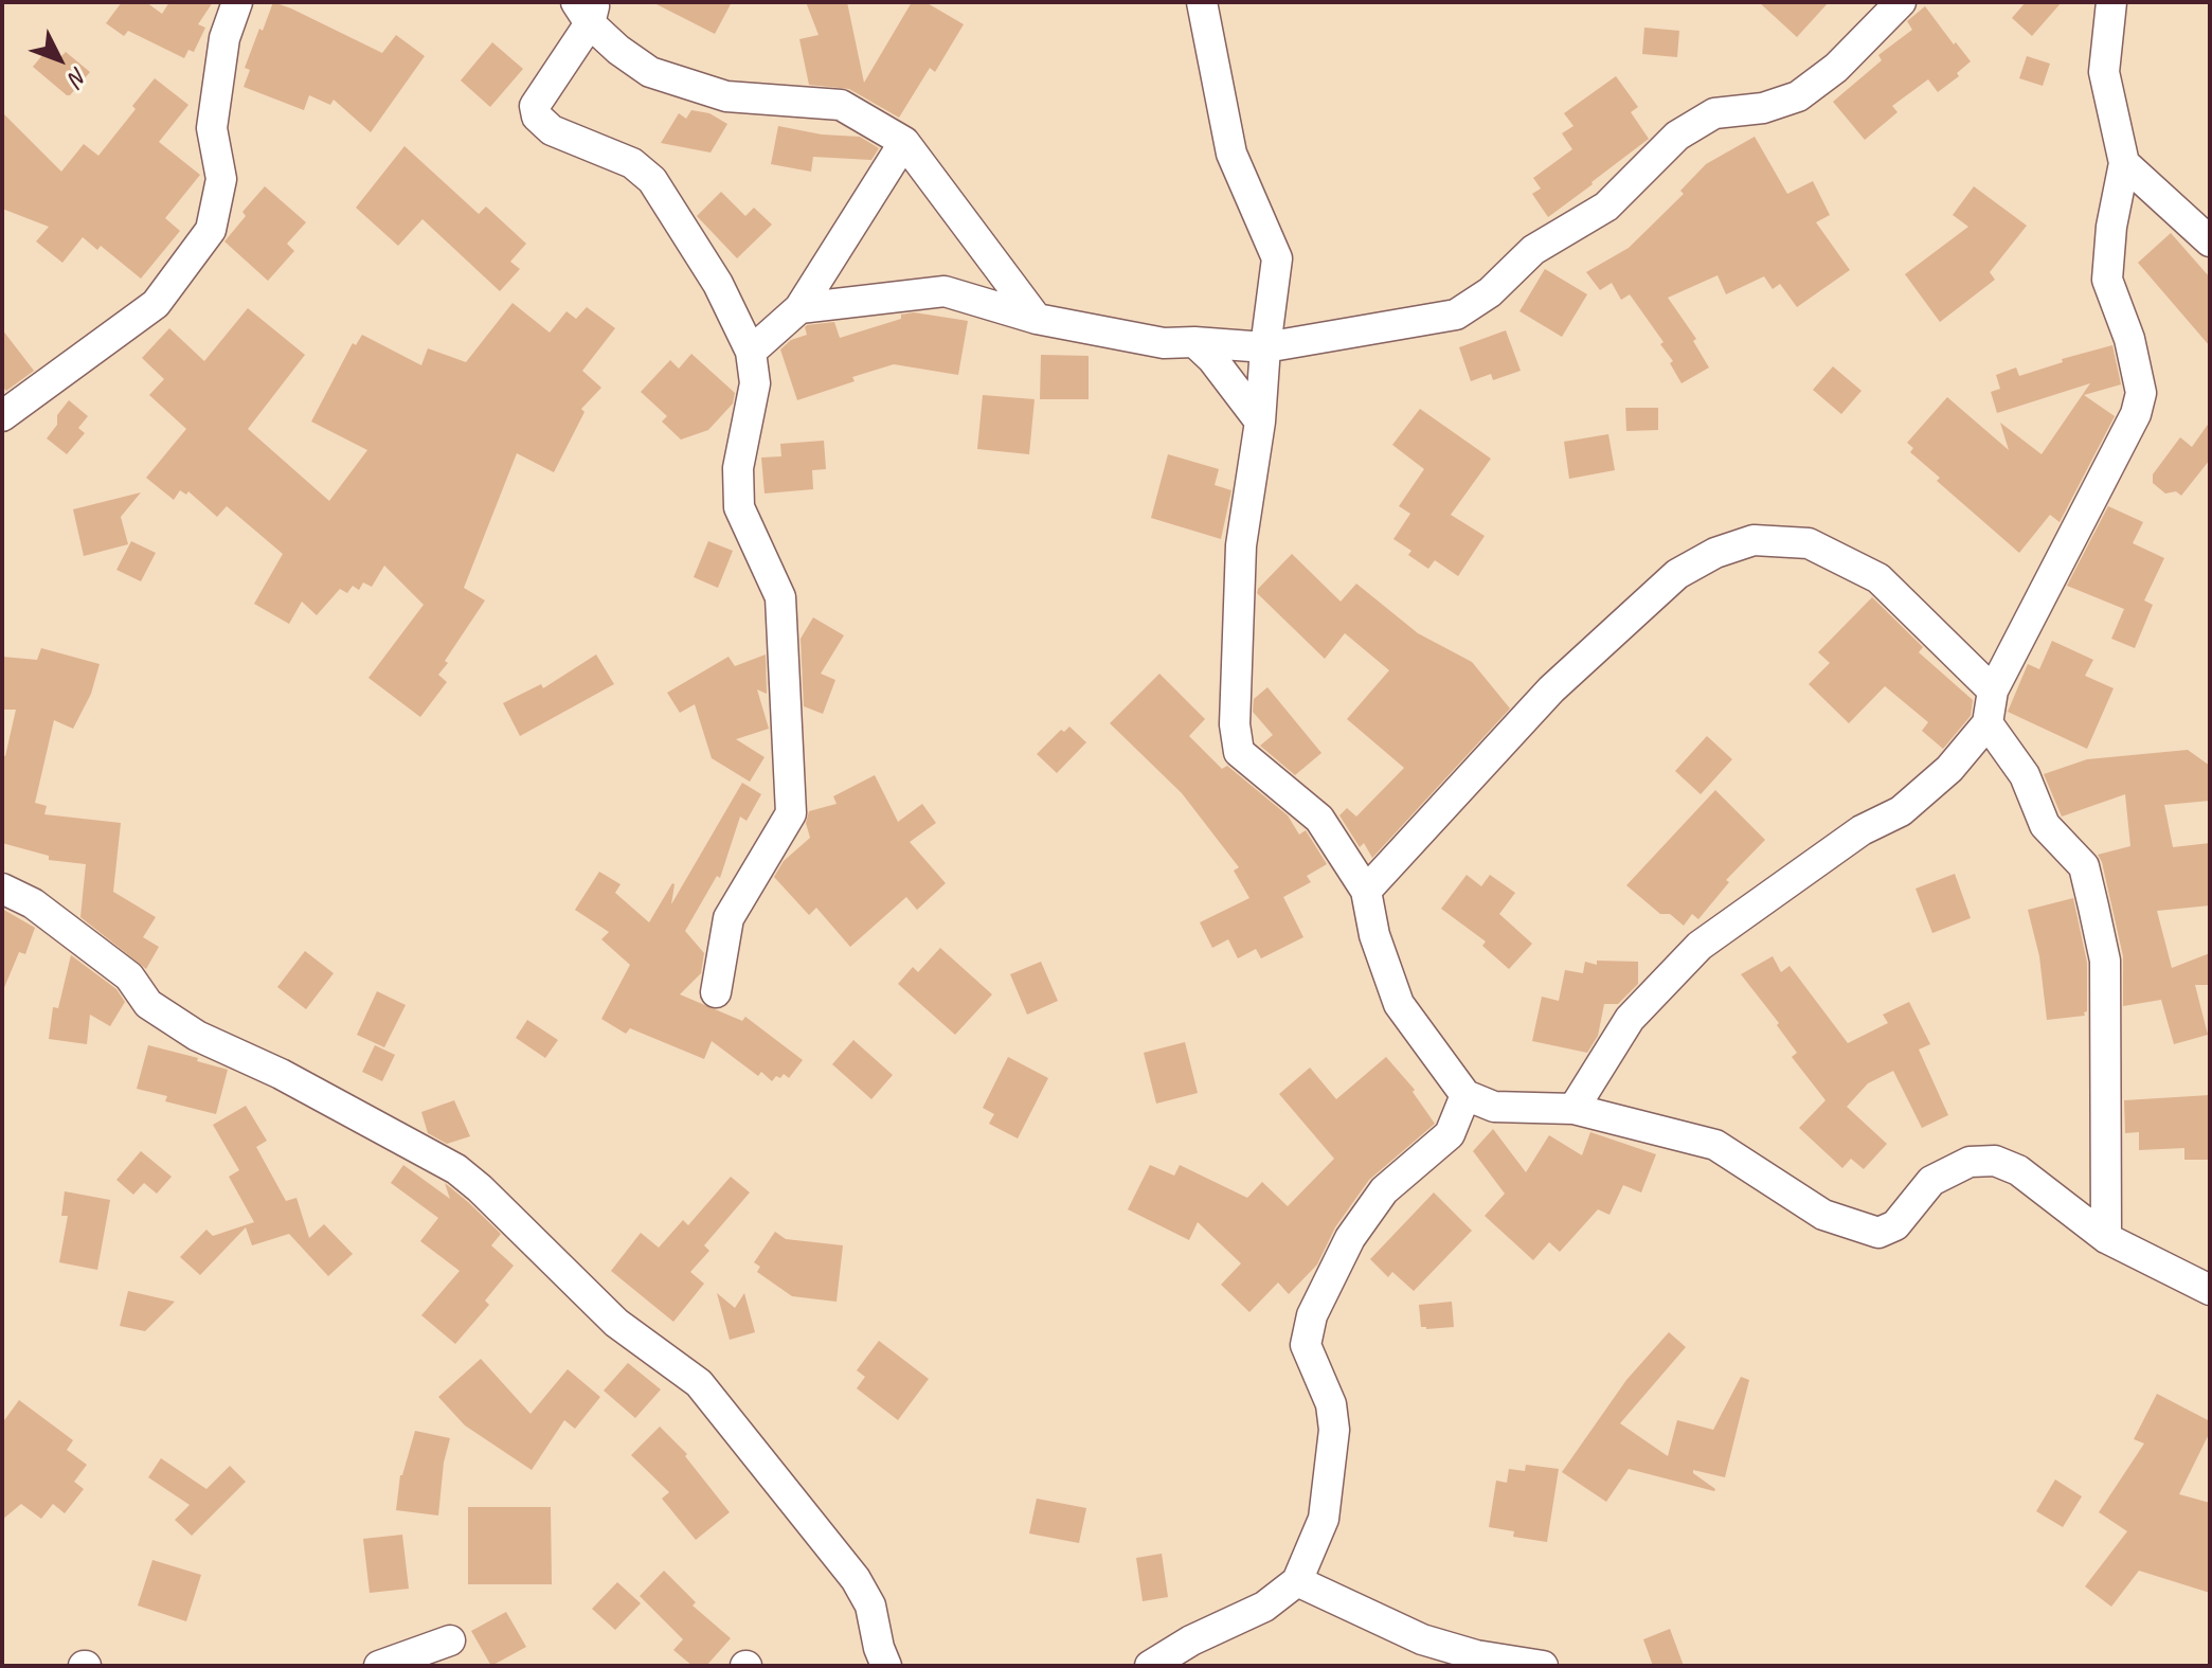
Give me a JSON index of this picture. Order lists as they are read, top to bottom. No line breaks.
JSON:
{"north":"bottom right"}
